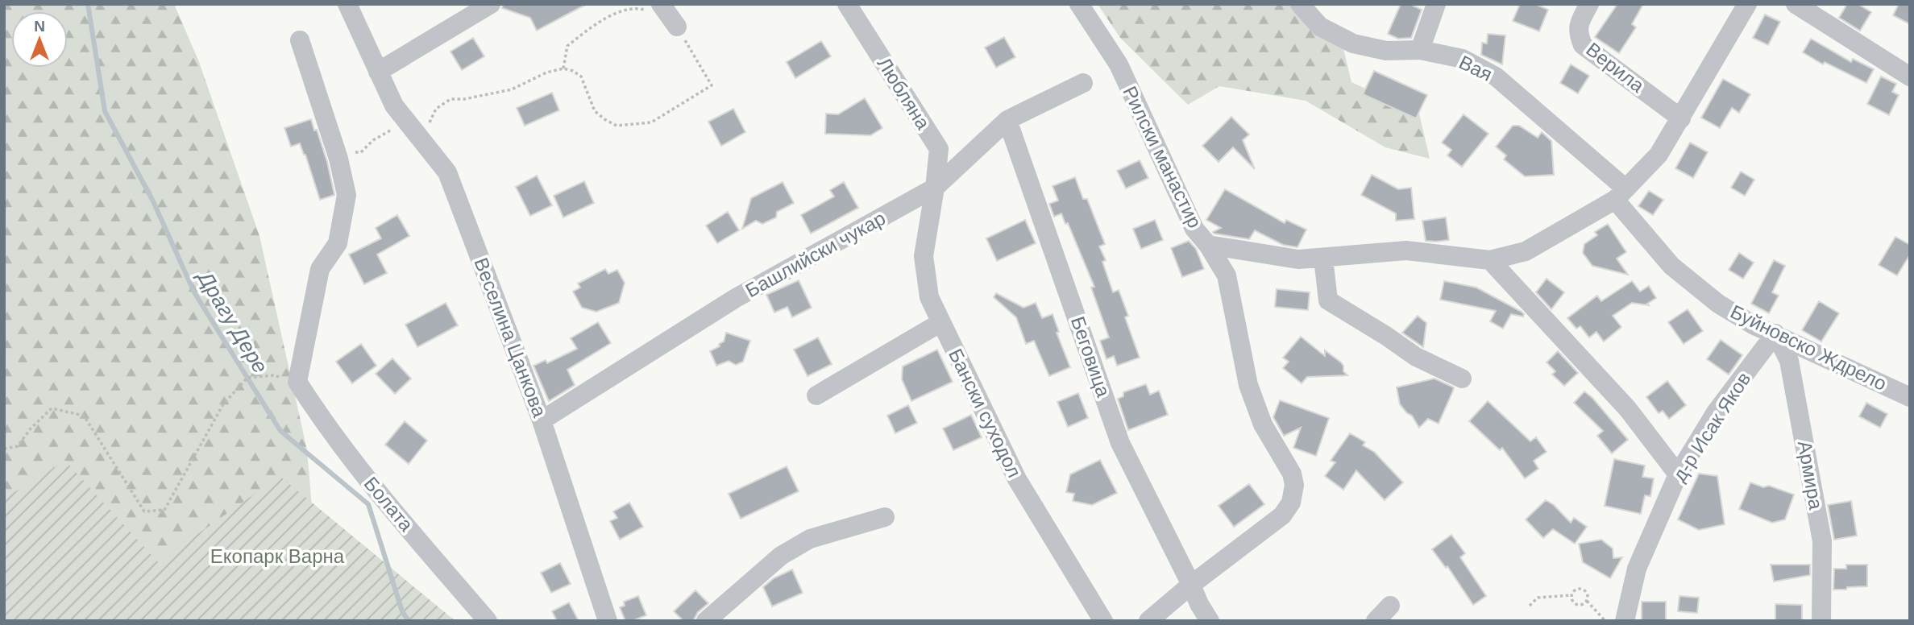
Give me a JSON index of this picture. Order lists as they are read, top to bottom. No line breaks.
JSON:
{"streets":{"street":["Верила","Вая","Любляна","Рилски манастир","Башлийски чукар","Веселина Цанкова","Буйновско Ждрело","Беговица","Бански суходол","д-р Исак Яков","Армира","Болата"]},"crossings":[["Вая","Буйновско Ждрело"],["Любляна","Башлийски чукар"],["Любляна","Бански суходол"],["Рилски манастир","Беговица"],["Башлийски чукар","Веселина Цанкова"],["Башлийски чукар","Беговица"],["Башлийски чукар","Бански суходол"],["Буйновско Ждрело","д-р Исак Яков"],["Буйновско Ждрело","Армира"],["д-р Исак Яков","Армира"]],"water":["Драгу Дере"],"parks":["Екопарк Варна"],"north":"top"}
